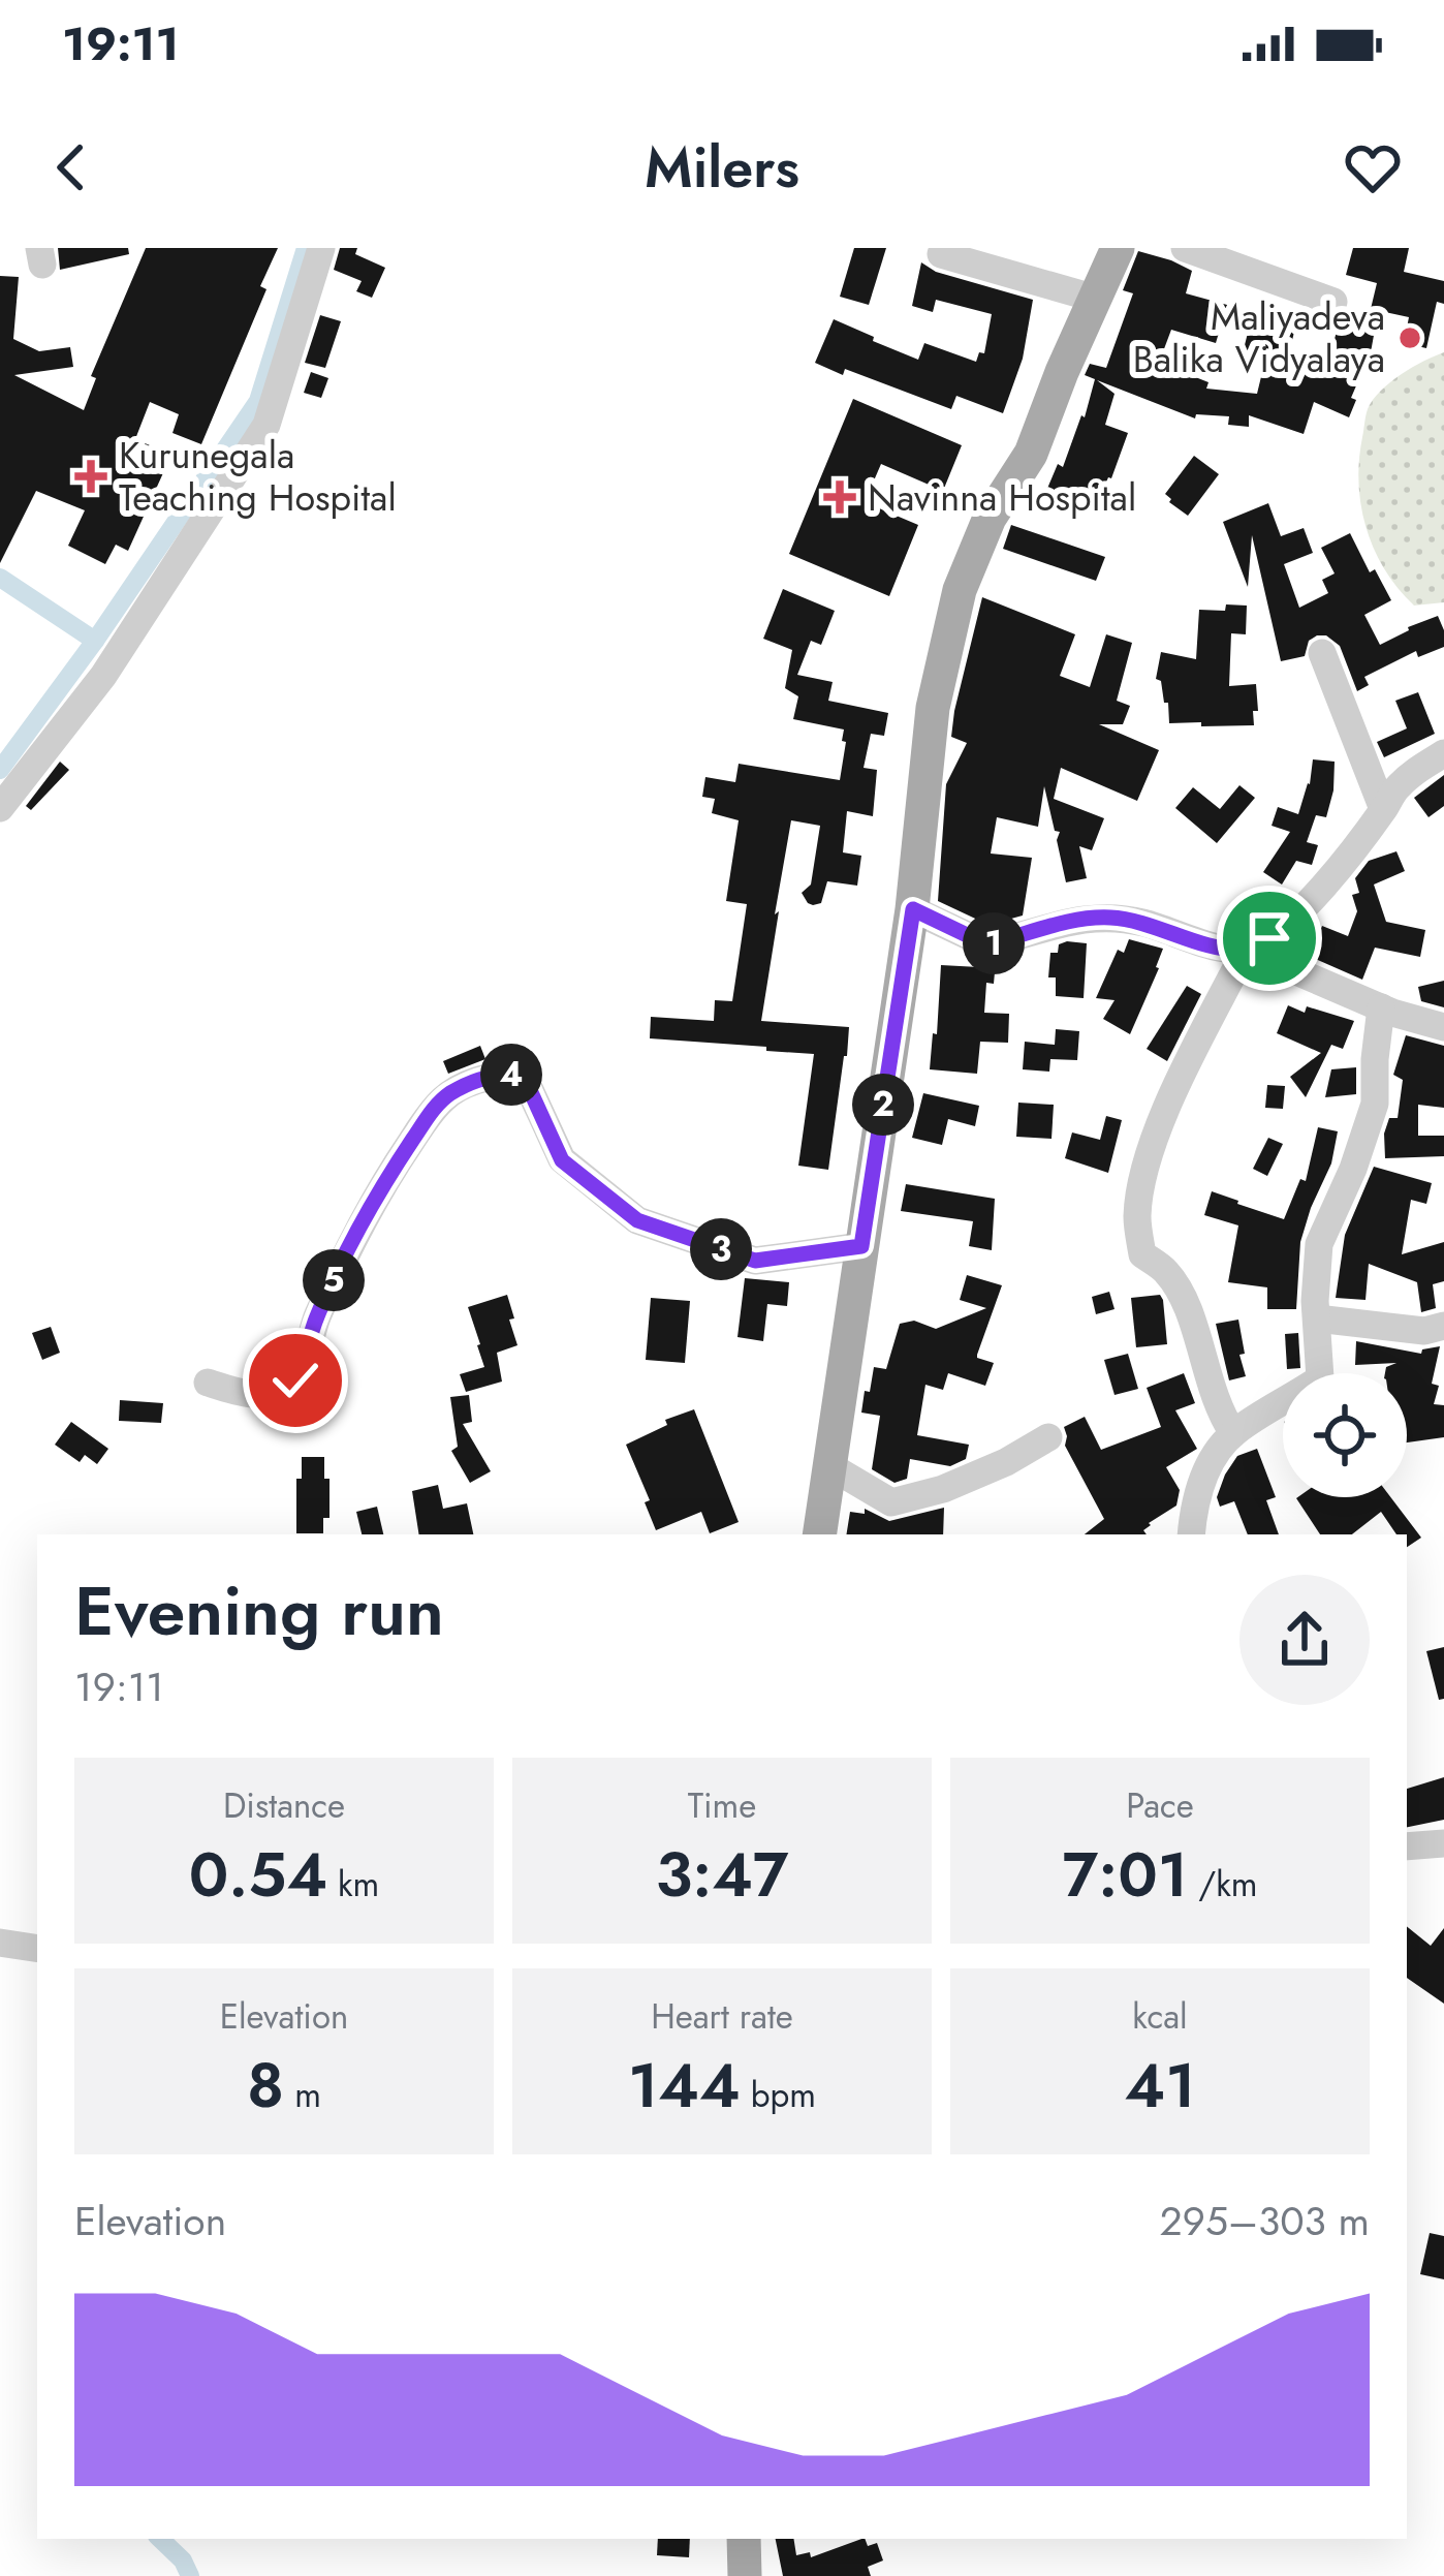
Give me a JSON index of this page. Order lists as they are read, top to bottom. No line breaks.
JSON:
{"places":{"other":["Maliyadeva Balika Vidyalaya"],"health":["Kurunegala Teaching Hospital","Navinna Hospital"]},"page":{"status":"19:11","header":"Milers","pins":["1","4","2","3","5"],"heading":["Evening run","19:11"],"stats":[["Distance","0.54 km"],["Time","3:47"],["Pace","7:01 /km"],["Elevation","8 m"],["Heart rate","144 bpm"],["kcal","41"]],"chart":["Elevation","295–303 m"]}}
